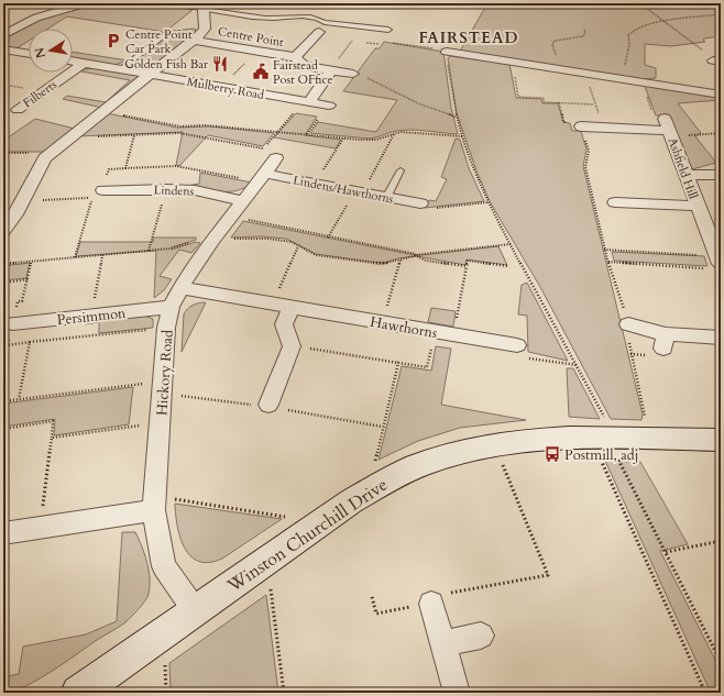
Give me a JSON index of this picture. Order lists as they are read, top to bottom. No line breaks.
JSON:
{"streets":{"street":["Centre Point","Mulberry Road","Filberts","Ashfield Hill","Lindens/Hawthorns","Lindens","Persimmon","Hawthorns","Hickory Road","Winston Churchill Drive"]},"crossings":[["Mulberry Road","Filberts"],["Lindens/Hawthorns","Hickory Road"],["Lindens","Hickory Road"],["Persimmon","Hickory Road"],["Hawthorns","Hickory Road"],["Hickory Road","Winston Churchill Drive"]],"districts":["FAIRSTEAD"],"places":{"parking":["Centre Point Car Park"],"restaurant":["Golden Fish Bar"],"public building":["Fairstead Post OFfice"],"bus stop":["Postmill, adj"]},"north":"left"}
